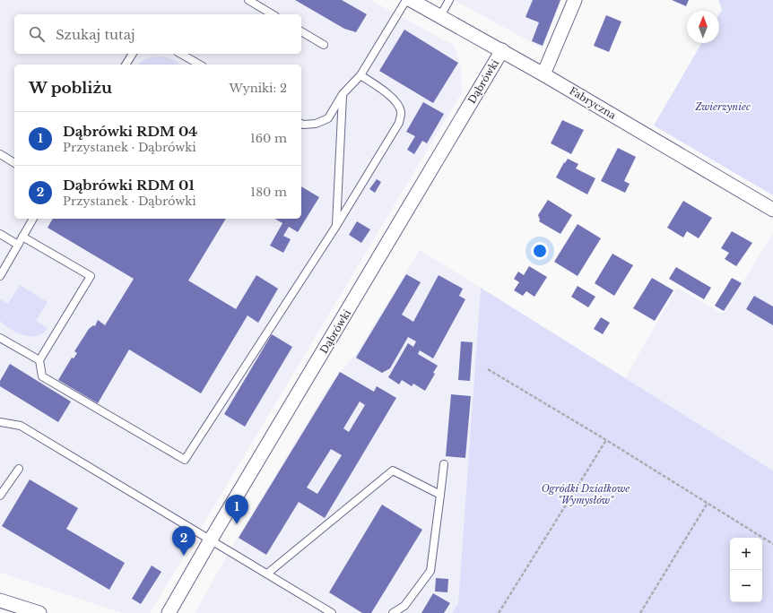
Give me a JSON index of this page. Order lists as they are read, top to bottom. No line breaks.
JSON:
{"streets":{"street":["Dąbrówki","Fabryczna"]},"crossings":[["Dąbrówki","Fabryczna"]],"parks":["Zwierzyniec","Ogródki Działkowe \"Wymysłów\""],"north":"top","page":{"search":"Szukaj tutaj","heading":["W pobliżu","Wyniki: 2"],"list":[{"mark":"1","name":"Dąbrówki RDM 04","note":"Przystanek · Dąbrówki","value":"160 m"},{"mark":"2","name":"Dąbrówki RDM 01","note":"Przystanek · Dąbrówki","value":"180 m"}],"pins":["1","2"],"map_buttons":["+","−"]}}
